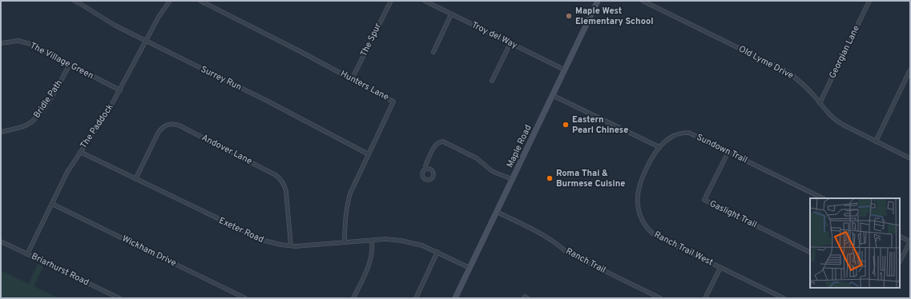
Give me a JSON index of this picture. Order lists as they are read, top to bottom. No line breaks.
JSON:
{"streets":{"main road":["Maple Road"],"street":["Troy del Way","The Spur","Georgian Lane","The Village Green","Old Lyme Drive","Surrey Run","Hunters Lane","Bridle Path","The Paddock","Sundown Trail","Andover Lane","Gaslight Trail","Exeter Road","Ranch Trail West","Wickham Drive","Ranch Trail","Briarhurst Road"]},"crossings":[["Troy del Way","Maple Road"],["The Spur","Hunters Lane"],["Georgian Lane","Old Lyme Drive"],["The Village Green","Bridle Path"],["The Village Green","The Paddock"],["Surrey Run","Hunters Lane"],["Surrey Run","The Paddock"],["Hunters Lane","Exeter Road"],["The Paddock","Exeter Road"],["The Paddock","Wickham Drive"],["The Paddock","Briarhurst Road"],["Maple Road","Exeter Road"],["Maple Road","Ranch Trail"],["Sundown Trail","Gaslight Trail"],["Sundown Trail","Ranch Trail West"],["Andover Lane","Exeter Road"]],"places":["Maple West Elementary School","Eastern Pearl Chinese","Roma Thai & Burmese Cuisine"]}
